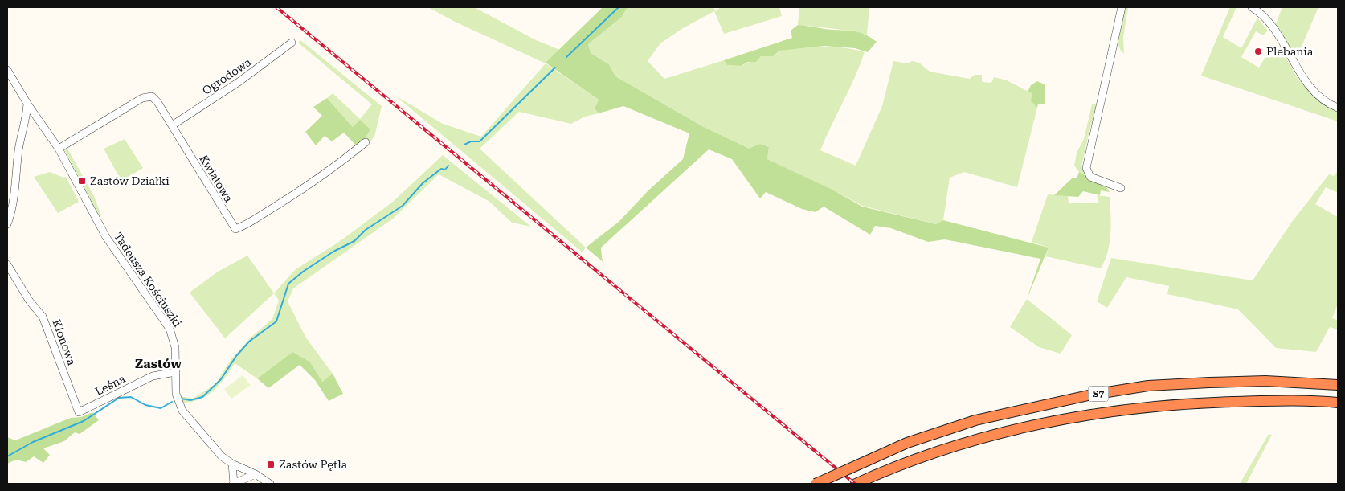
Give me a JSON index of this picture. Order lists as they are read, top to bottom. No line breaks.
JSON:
{"streets":{"highway":["S7"],"street":["Ogrodowa","Kwiatowa","Tadeusza Kościuszki","Klonowa","Leśna"]},"crossings":[["Ogrodowa","Kwiatowa"],["Kwiatowa","Tadeusza Kościuszki"],["Tadeusza Kościuszki","Leśna"],["Klonowa","Leśna"]],"districts":["Zastów"],"places":{"other":["Plebania"],"transit":["Zastów Działki","Zastów Pętla"]}}
